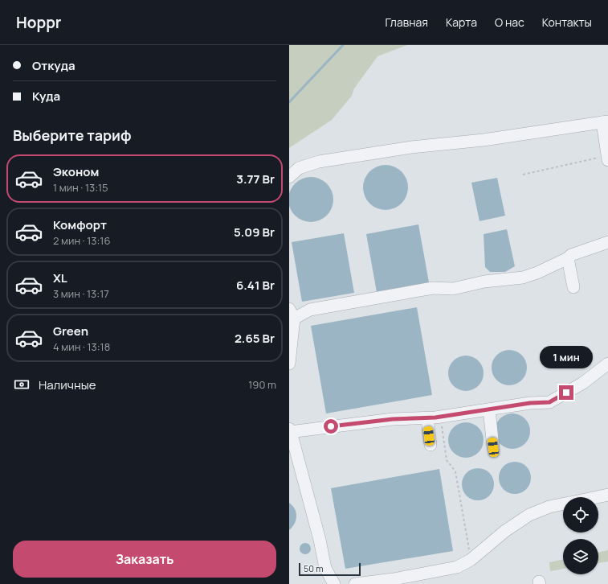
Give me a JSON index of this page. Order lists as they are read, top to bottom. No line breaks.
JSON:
{"scale_bar":"50 m","page":{"header":"Hoppr","nav":["Главная","Карта","О нас","Контакты"],"banner":["Откуда","Куда"],"heading":"Выберите тариф","list":[{"name":"Эконом","note":"1 мин · 13:15","value":"3.77 Br"},{"name":"Комфорт","note":"2 мин · 13:16","value":"5.09 Br"},{"name":"XL","note":"3 мин · 13:17","value":"6.41 Br"},{"name":"Green","note":"4 мин · 13:18","value":"2.65 Br"}],"bubble":"1 мин","pay":["Наличные","190 m"],"buttons":"Заказать","scale":"50 m"}}
